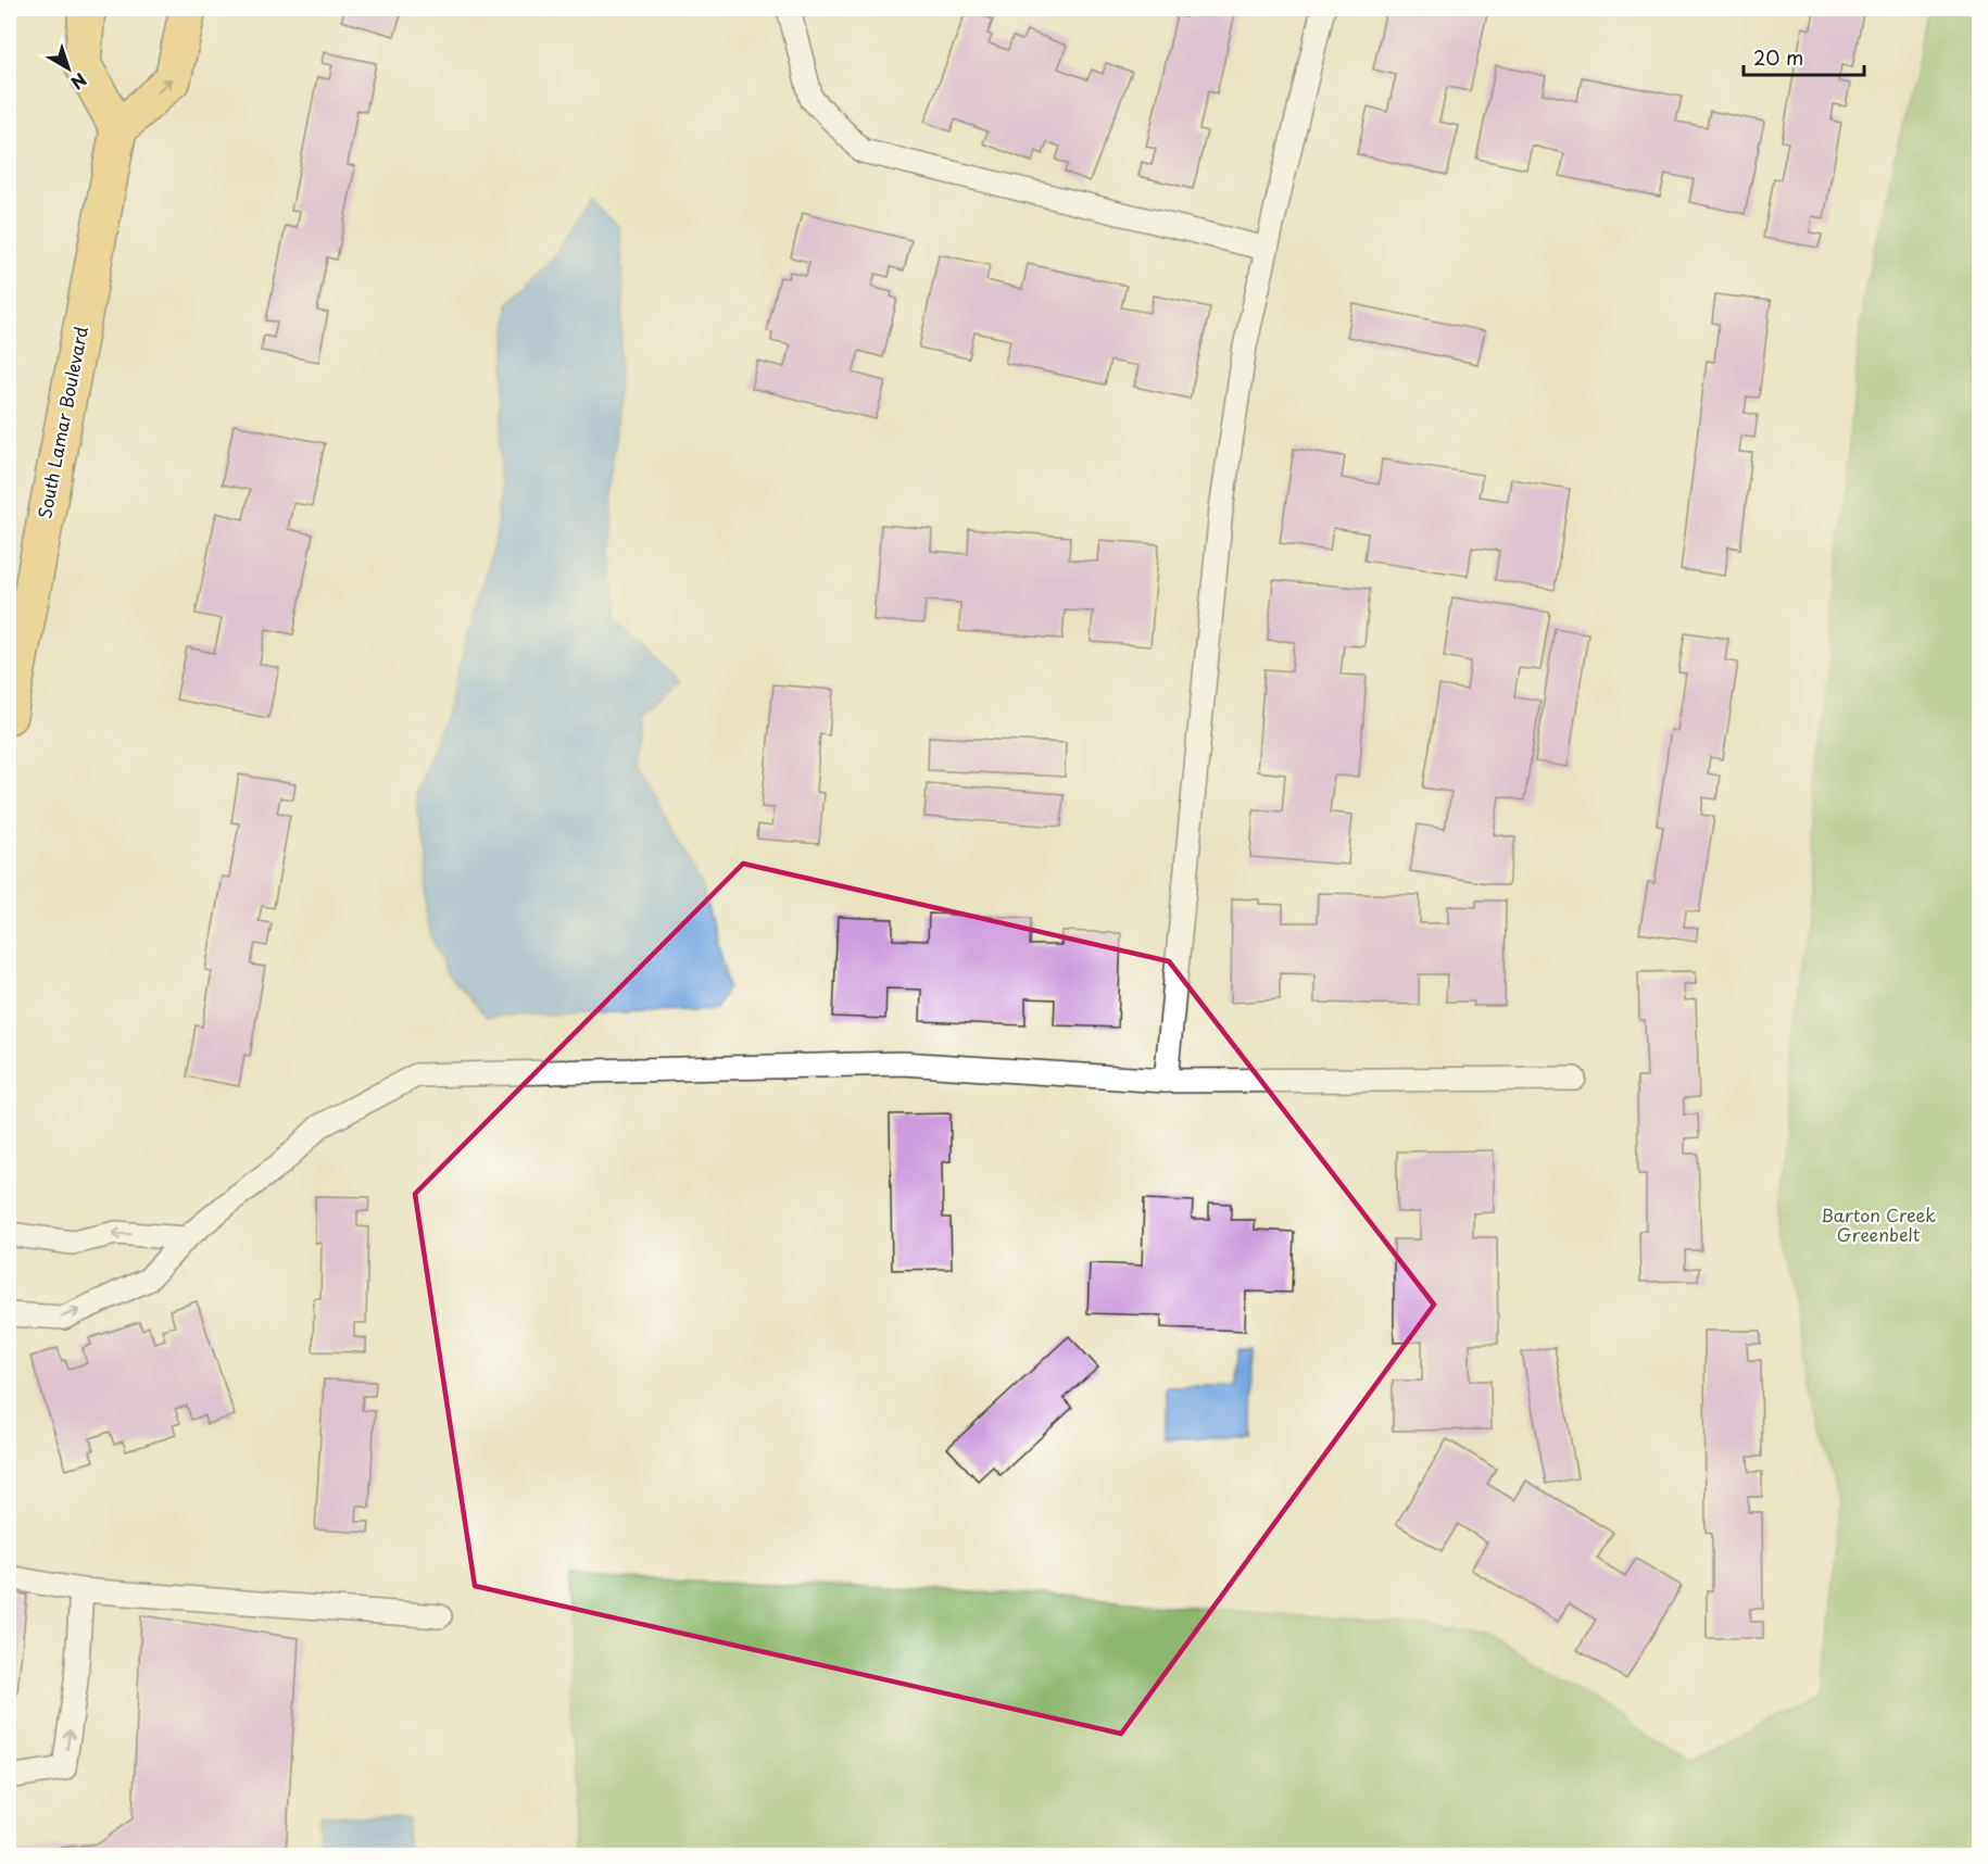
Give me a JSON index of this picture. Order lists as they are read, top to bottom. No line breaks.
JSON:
{"streets":{"main road":["South Lamar Boulevard"]},"parks":["Barton Creek Greenbelt"],"scale_bar":"20 m","north":"bottom right"}
